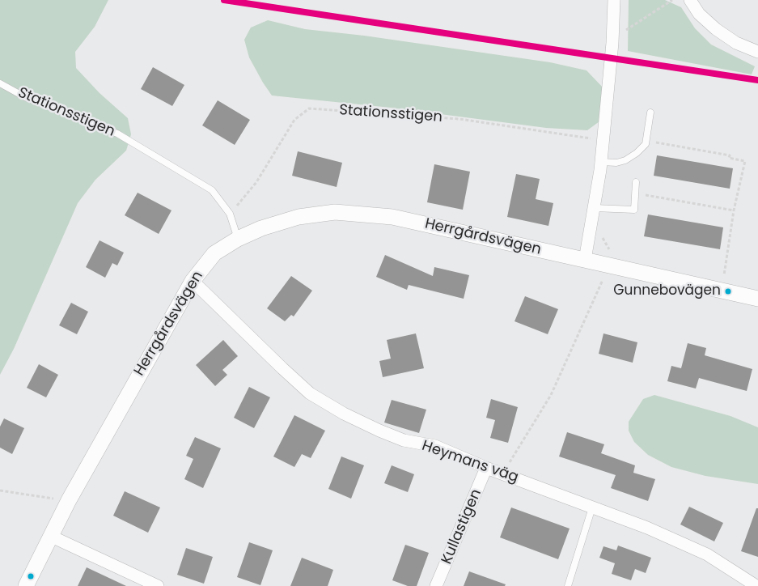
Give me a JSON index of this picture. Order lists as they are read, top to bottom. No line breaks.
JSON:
{"streets":{"street":["Herrgårdsvägen","Heymans väg","Kullastigen"],"lane":["Stationsstigen"]},"crossings":[["Stationsstigen","Herrgårdsvägen"],["Herrgårdsvägen","Heymans väg"],["Heymans väg","Kullastigen"]],"places":["Gunnebovägen"]}
